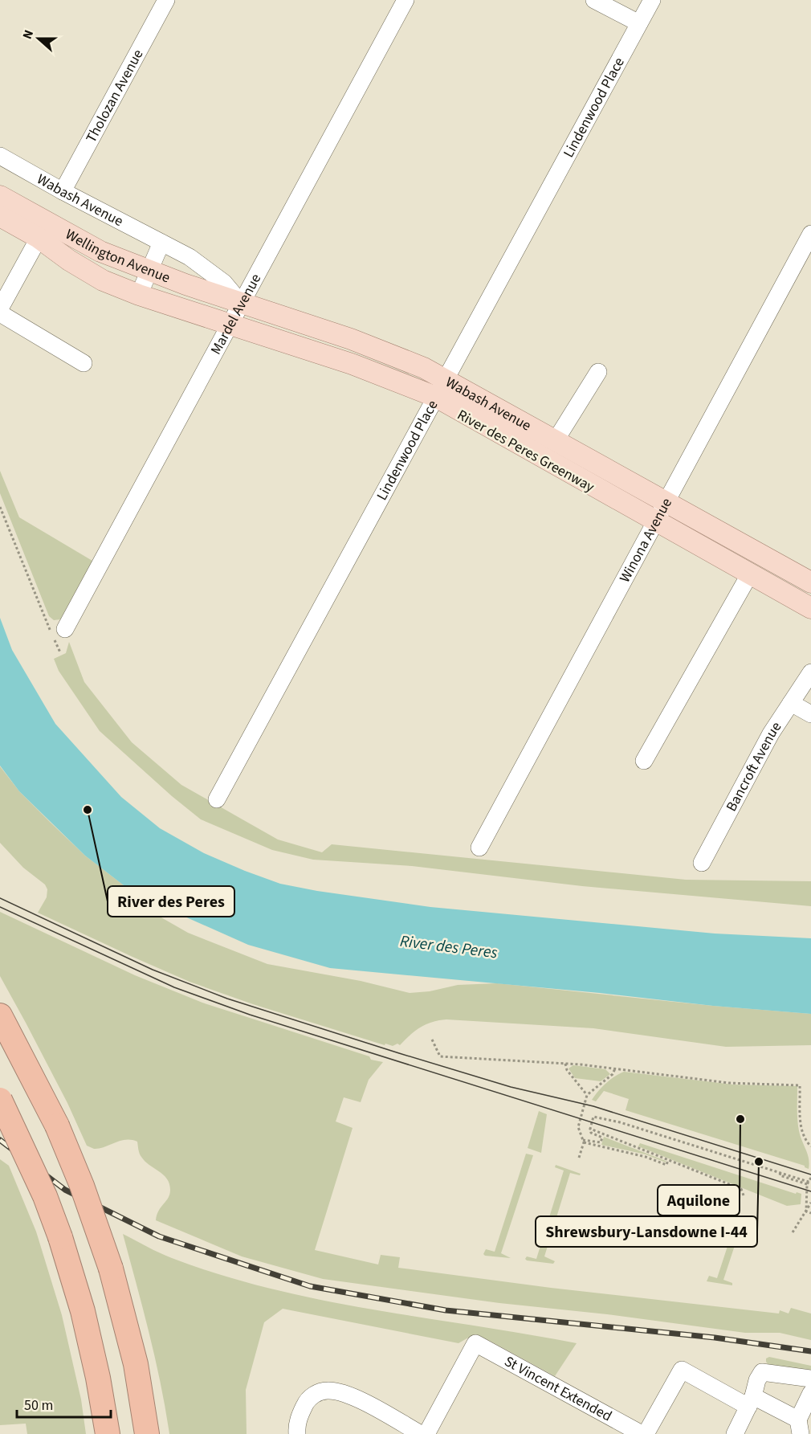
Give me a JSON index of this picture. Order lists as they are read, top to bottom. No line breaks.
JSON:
{"streets":{"main road":["Wabash Avenue","Wellington Avenue"],"street":["Tholozan Avenue","Lindenwood Place","Mardel Avenue","Winona Avenue","Bancroft Avenue","St Vincent Extended"]},"crossings":[["Tholozan Avenue","Wabash Avenue"],["Lindenwood Place","Wabash Avenue"],["Wabash Avenue","Wellington Avenue"],["Wabash Avenue","Mardel Avenue"],["Wabash Avenue","Winona Avenue"],["Wellington Avenue","Mardel Avenue"]],"water":["River des Peres"],"places":["River des Peres","Aquilone","Shrewsbury-Lansdowne I-44"],"scale_bar":"50 m","north":"left"}
